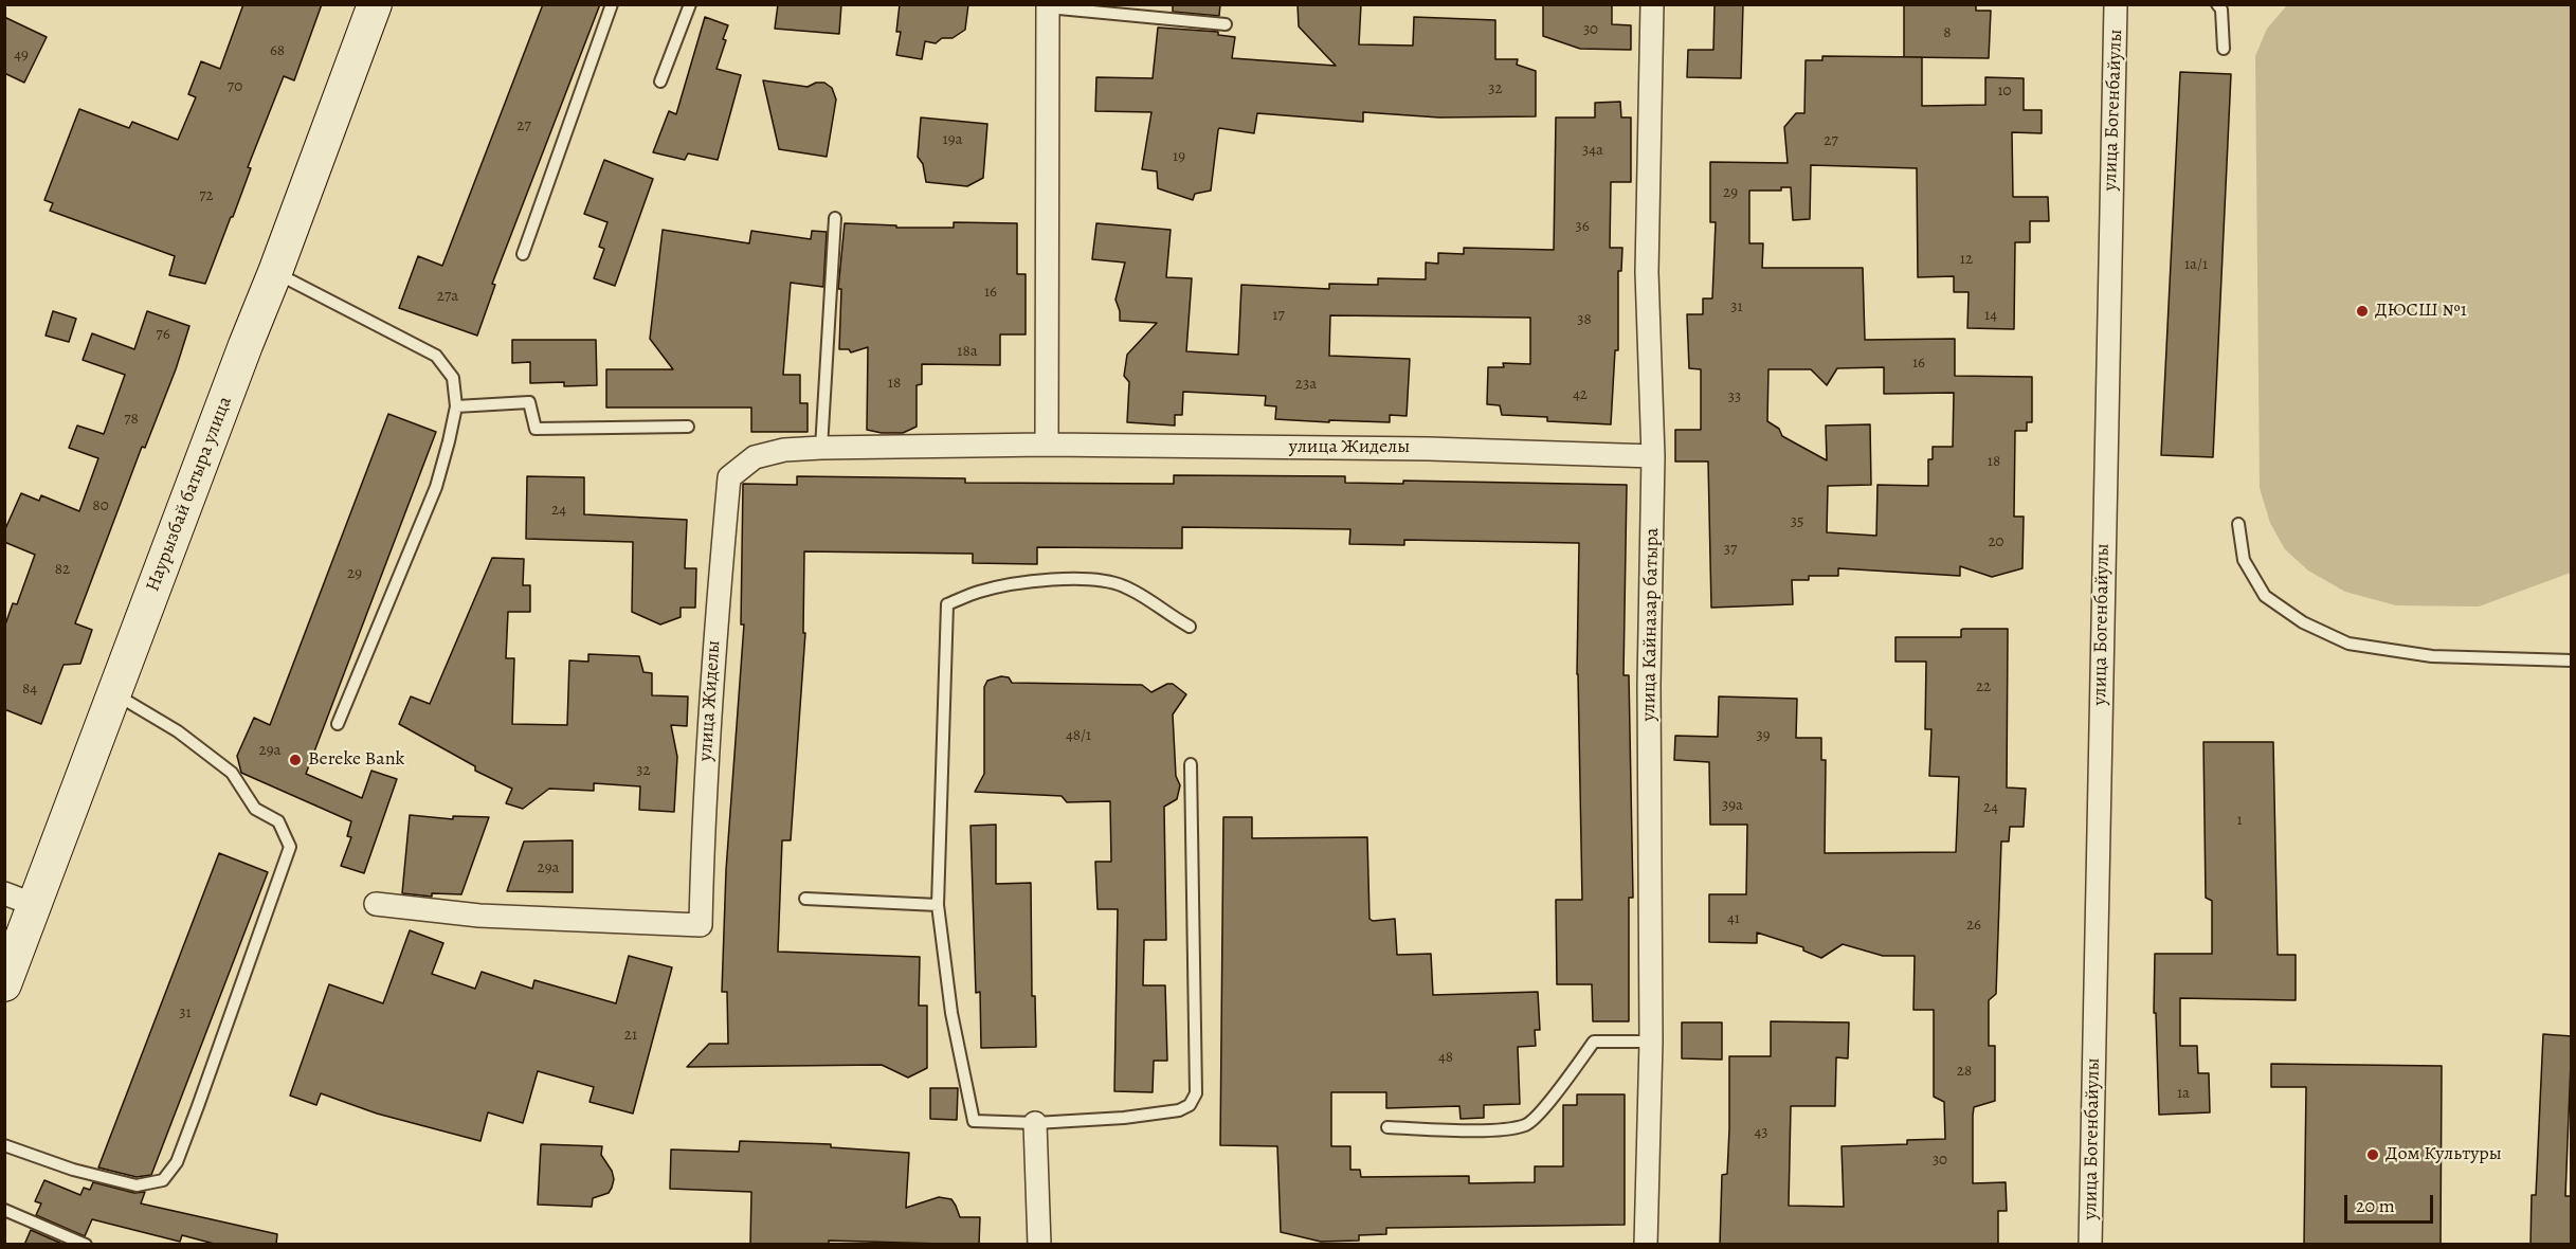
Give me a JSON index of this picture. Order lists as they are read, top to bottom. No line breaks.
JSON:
{"streets":{"main road":["Наурызбай батыра улица"],"street":["улица Богенбайулы","улица Жиделы","улица Кайназар батыра"]},"crossings":[["улица Жиделы","улица Кайназар батыра"]],"places":["ДЮСШ №1","Bereke Bank","Дом Культуры"],"house_numbers":["30","8","68","49","70","32","10","27","19а","27","34а","19","29","72","36","12","1а/1","16","27а","31","17","14","38","76","18а","16","18","23а","42","33","78","18","80","24","35","20","37","82","29","22","84","48/1","39","29а","32","39а","24","1","29а","41","26","31","21","48","28","1а","43","30"],"scale_bar":"20 m"}
